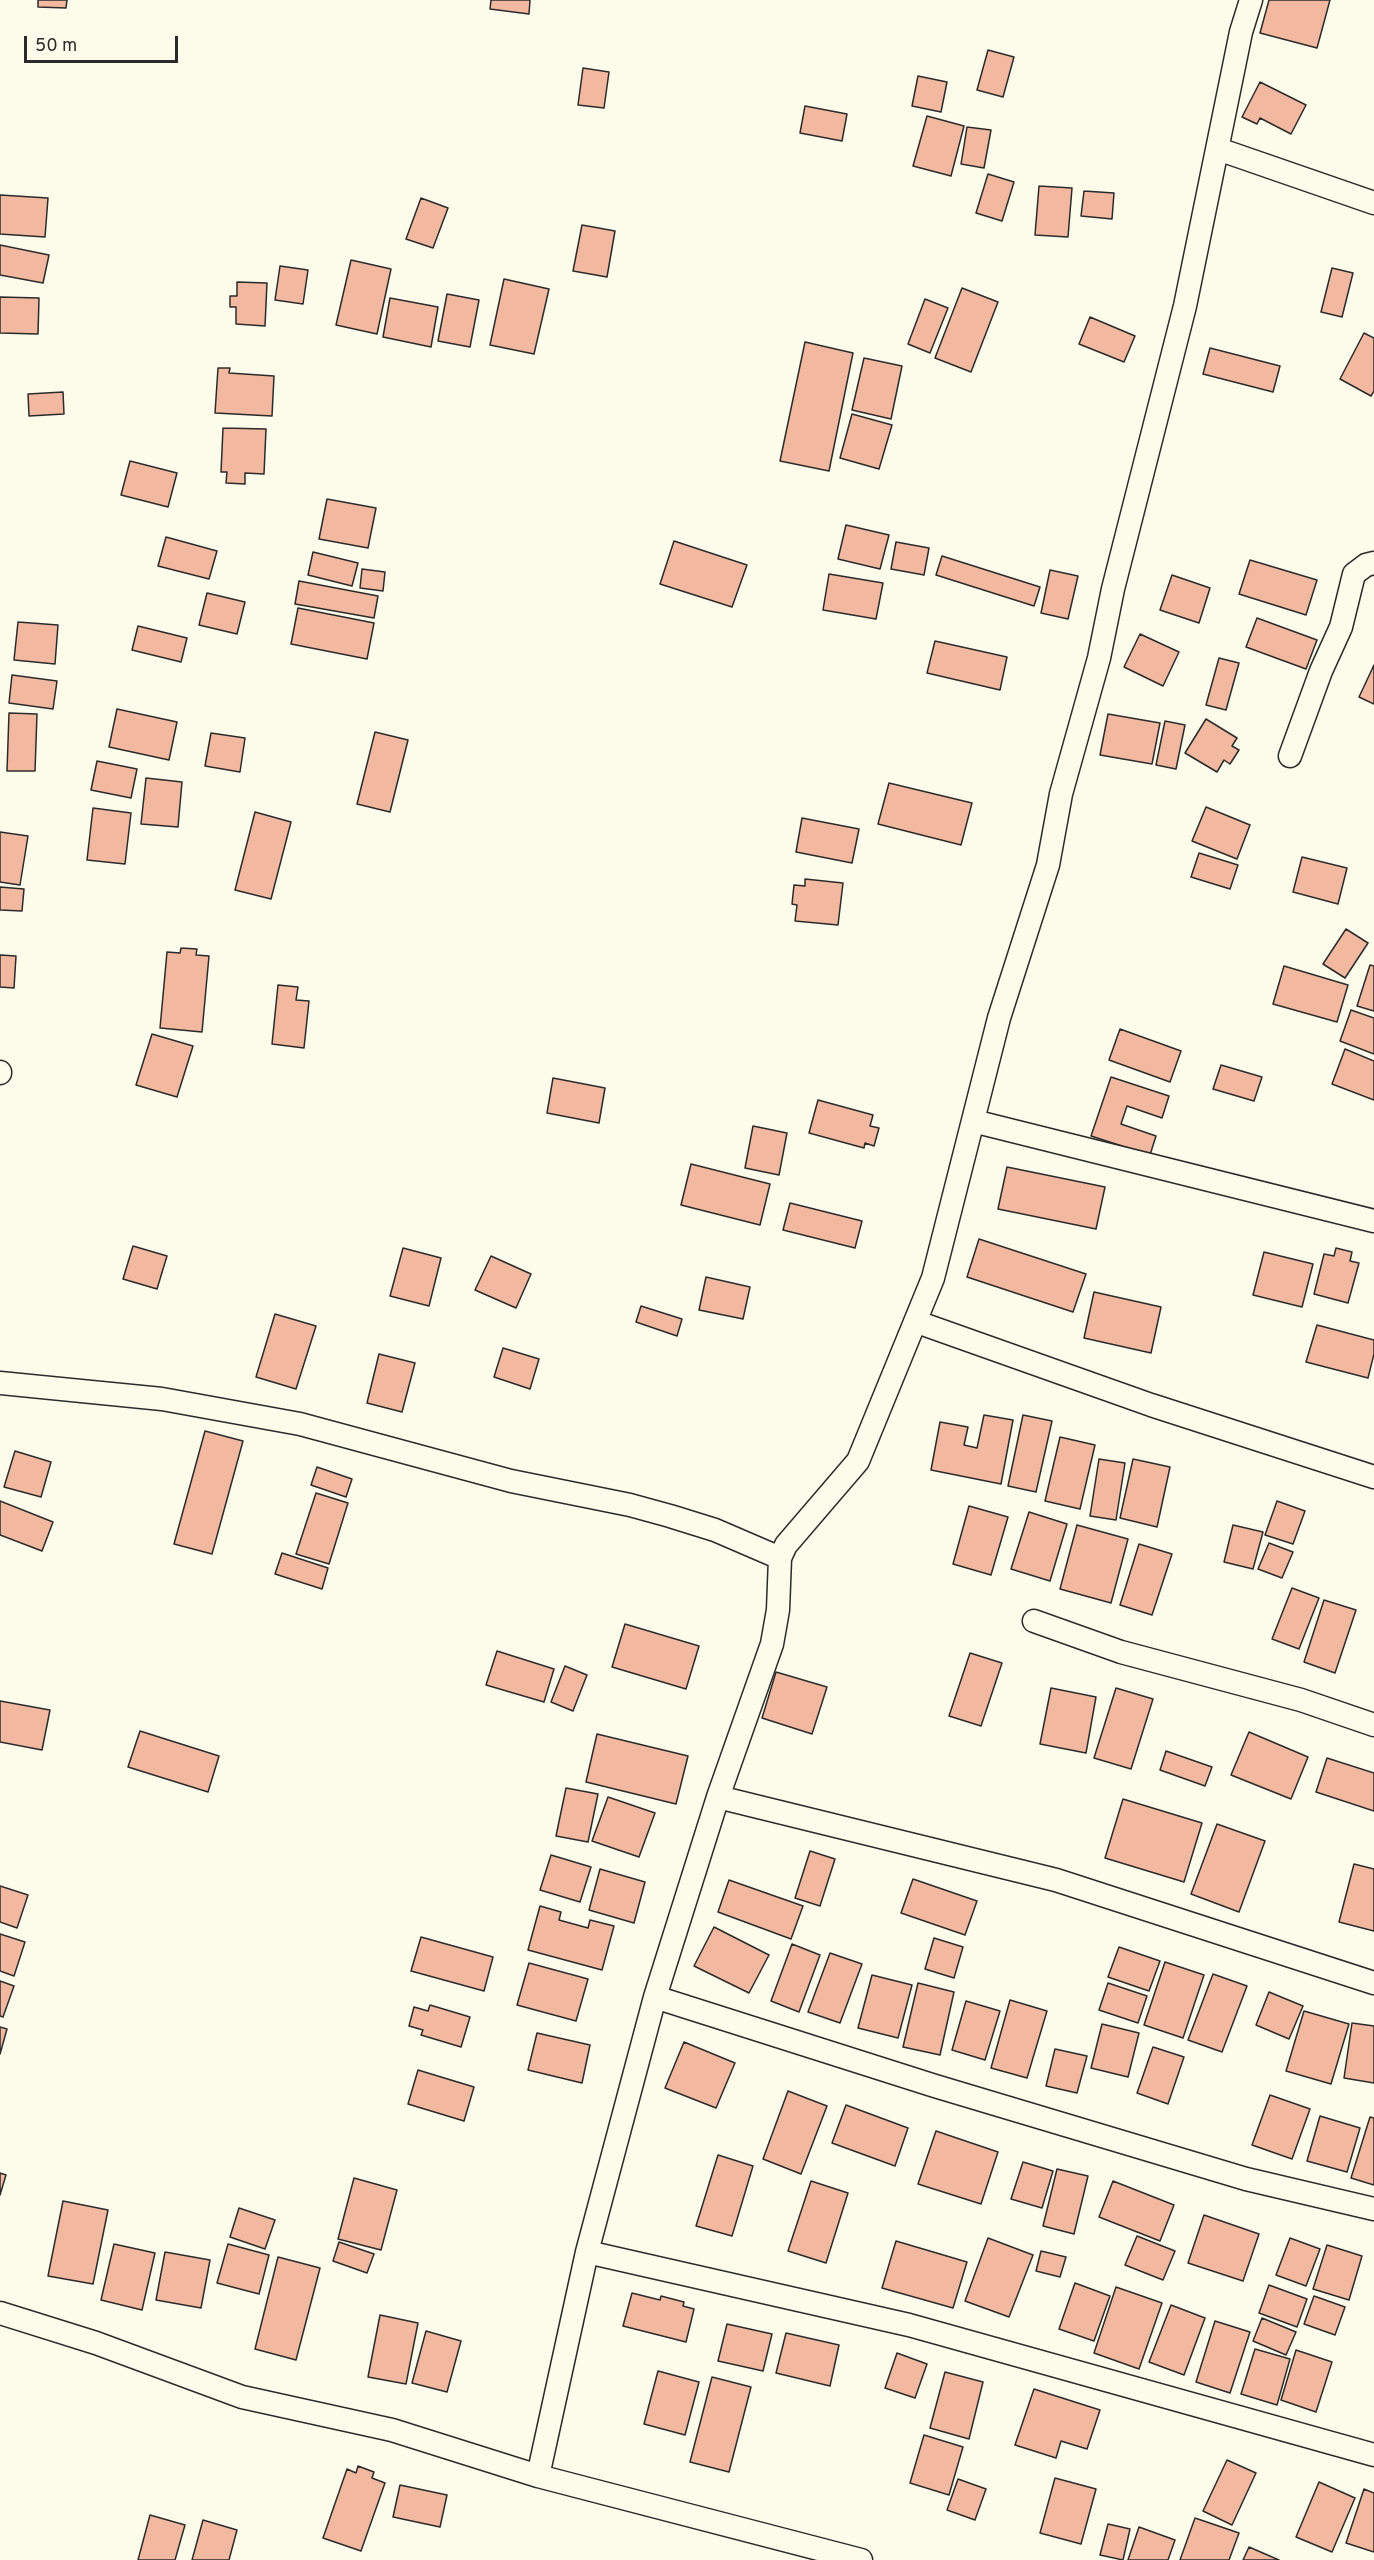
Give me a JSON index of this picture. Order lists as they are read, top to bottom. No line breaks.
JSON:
{"scale_bar":"50 m"}
